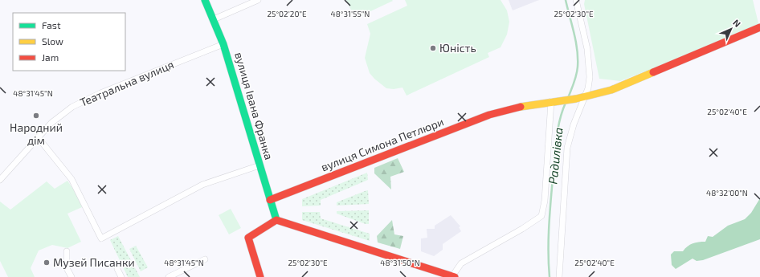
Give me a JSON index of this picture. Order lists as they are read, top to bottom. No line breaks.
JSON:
{"streets":{"street":["Театральна вулиця","вулиця Івана Франка","вулиця Симона Петлюри"]},"crossings":[["Театральна вулиця","вулиця Івана Франка"],["вулиця Івана Франка","вулиця Симона Петлюри"]],"water":["Радилівка"],"places":["Юність","Народний дім","Музей Писанки"],"legend":["Fast","Slow","Jam"],"north":"top right","coordinates":["25°02'20\"E","48°31'55\"N","25°02'30\"E","48°31'45\"N","25°02'40\"E","48°32'00\"N","48°31'50\"N"]}
